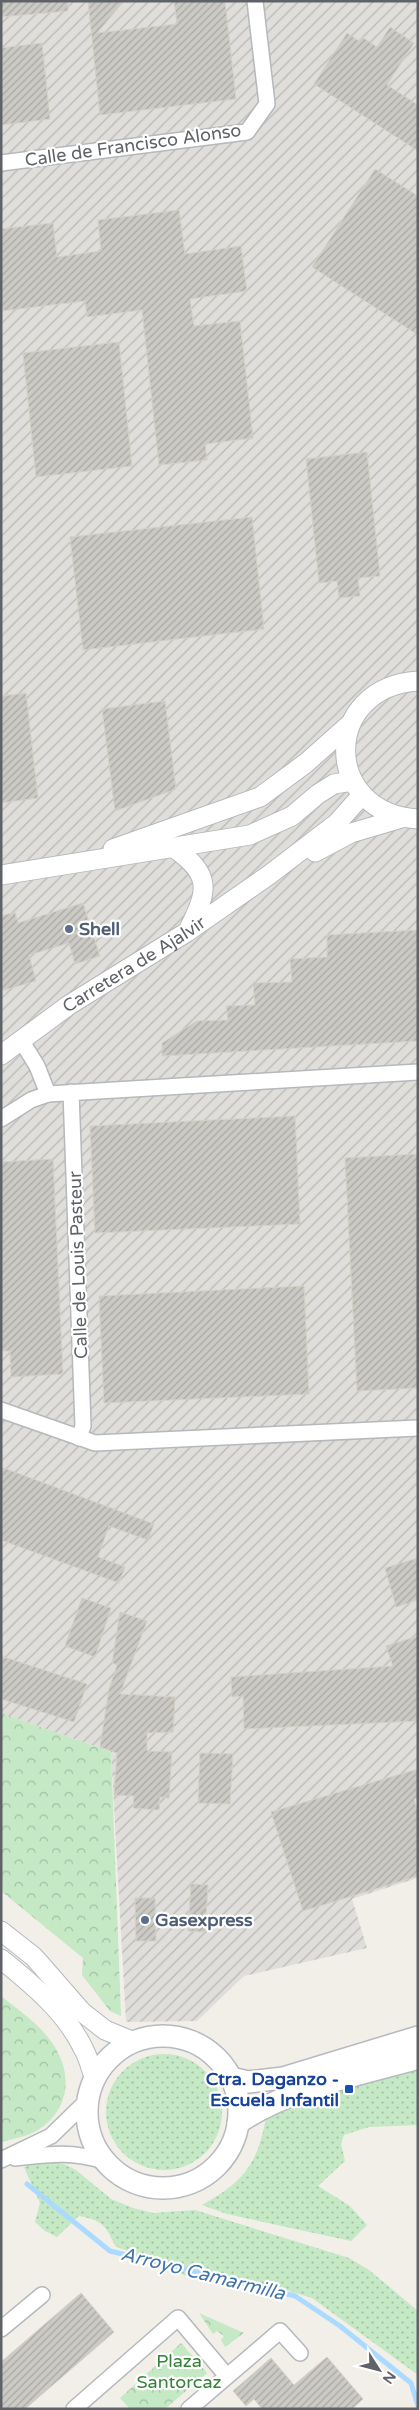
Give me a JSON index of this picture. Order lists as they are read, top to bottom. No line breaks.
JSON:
{"streets":{"street":["Calle de Francisco Alonso","Carretera de Ajalvir","Calle de Louis Pasteur"]},"water":["Arroyo Camarmilla"],"parks":["Plaza Santorcaz"],"places":{"other":["Shell","Gasexpress"],"transit":["Ctra. Daganzo - Escuela Infantil"]},"north":"bottom right"}
